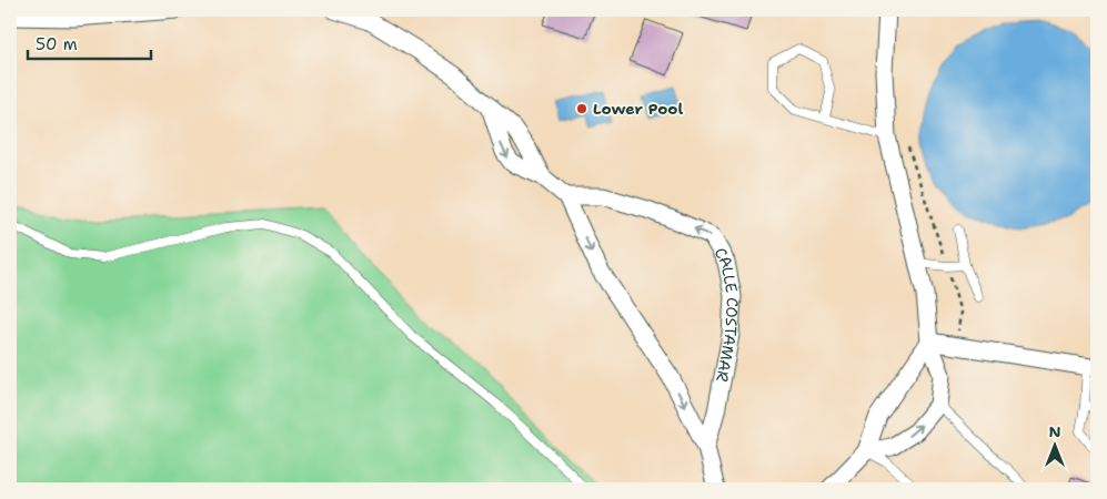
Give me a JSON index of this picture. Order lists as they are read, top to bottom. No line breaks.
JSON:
{"streets":{"street":["CALLE COSTAMAR"]},"places":["Lower Pool"],"scale_bar":"50 m","north":"top"}
